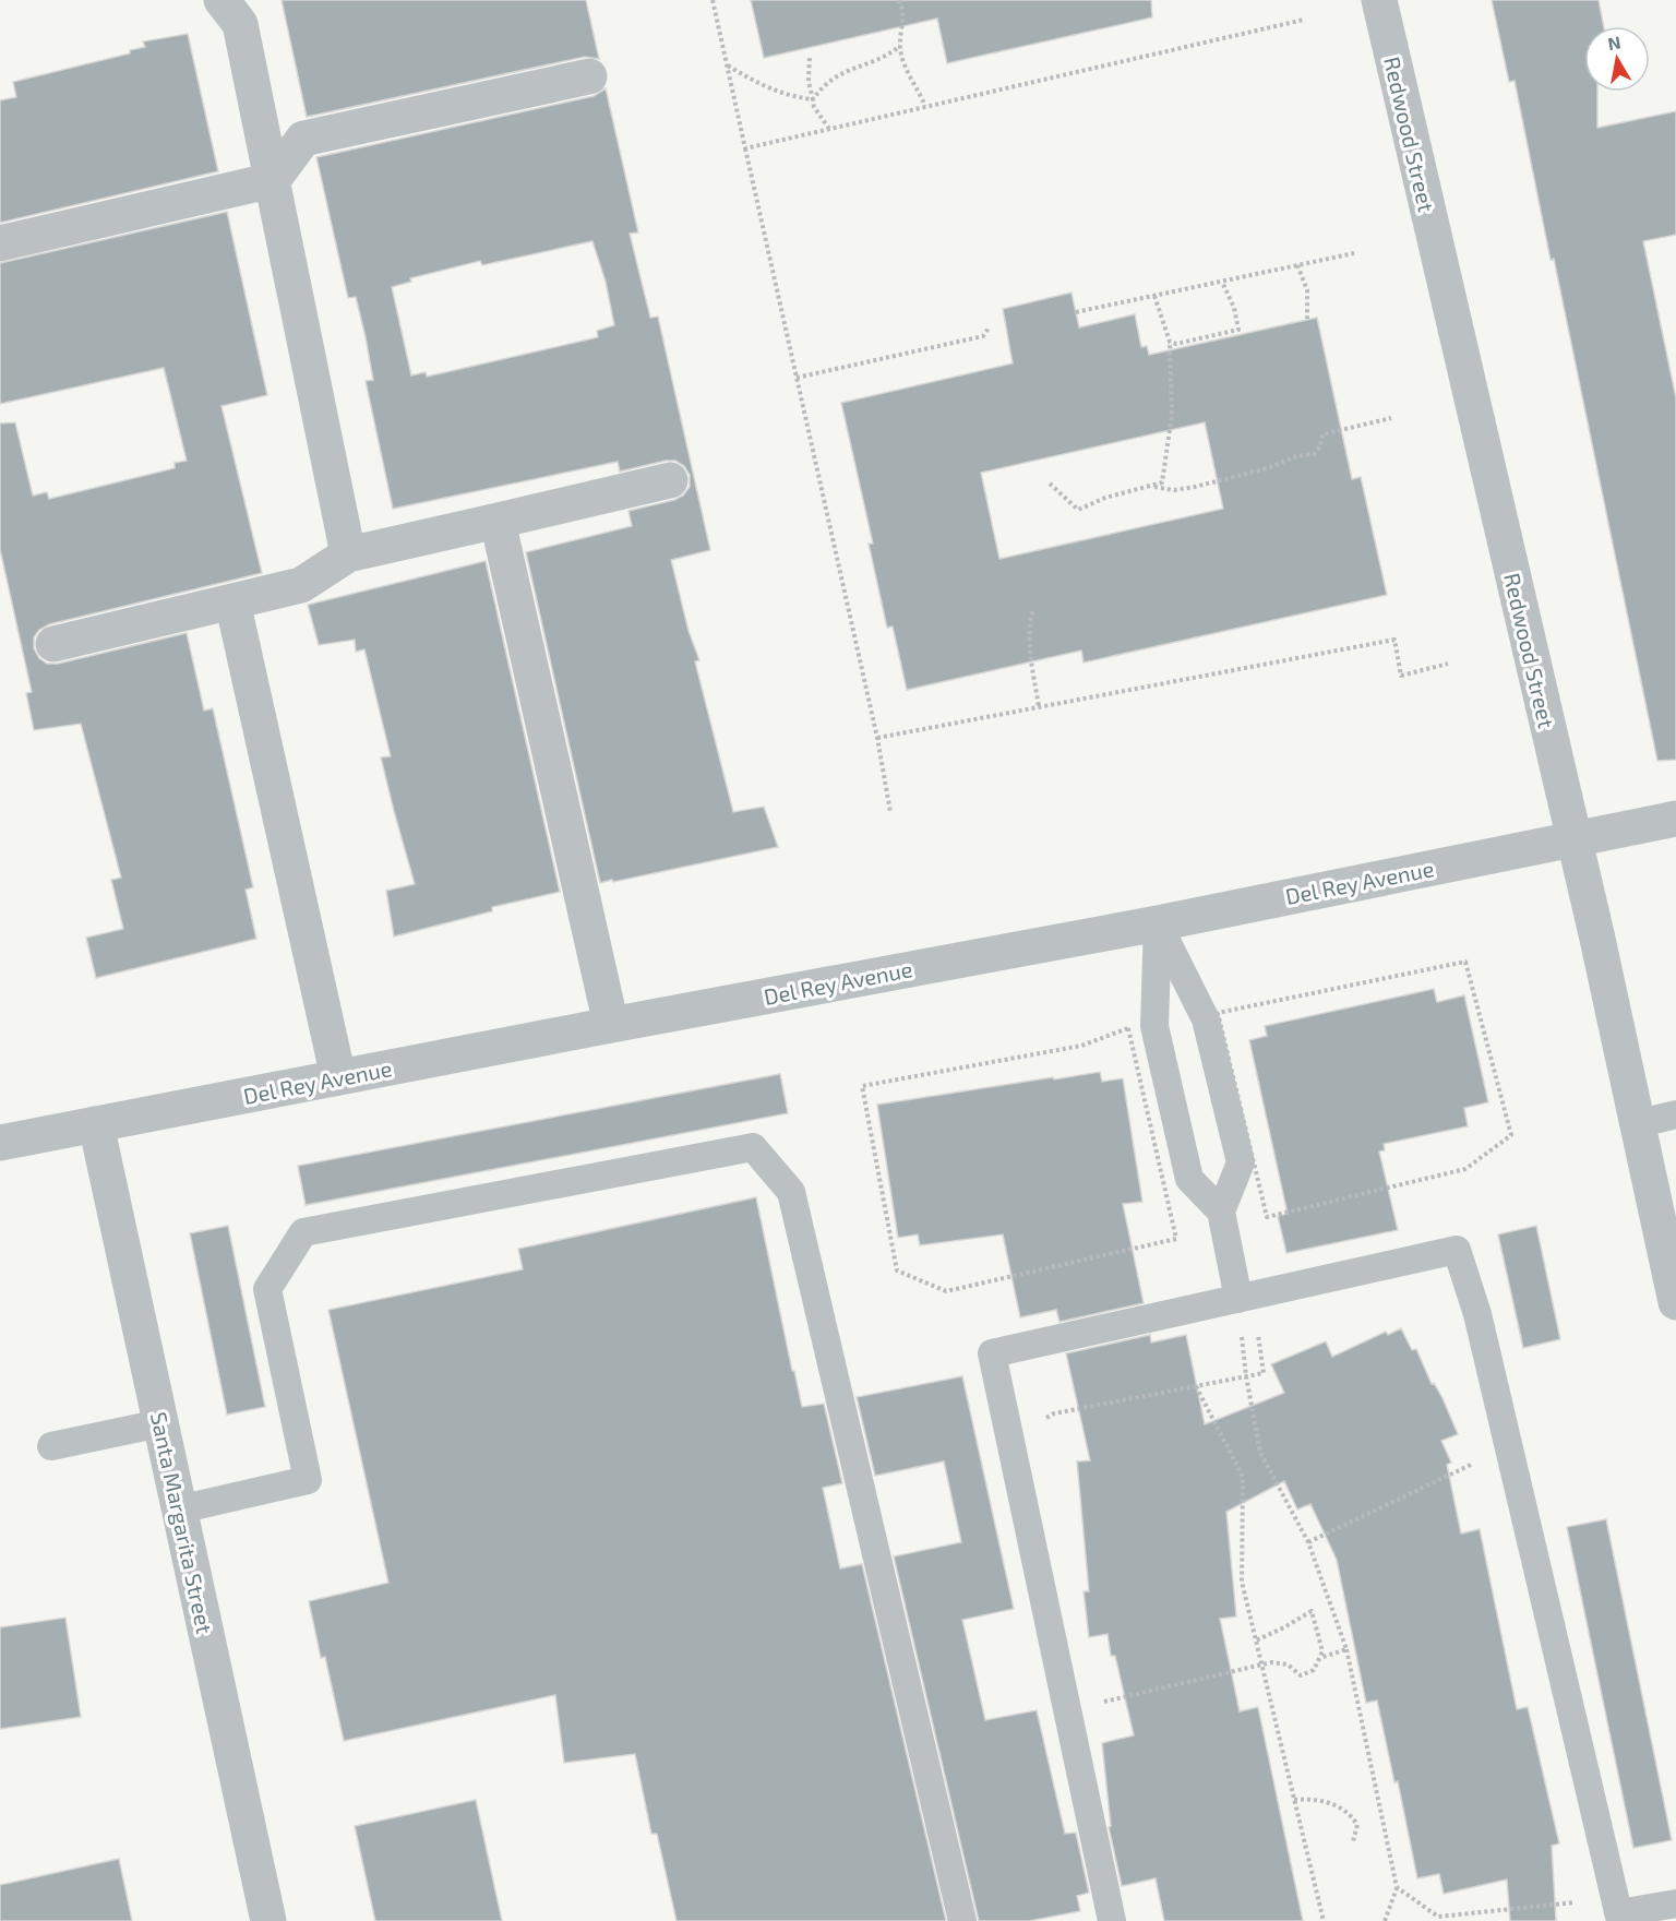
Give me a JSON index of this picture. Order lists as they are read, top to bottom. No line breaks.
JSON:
{"streets":{"street":["Redwood Street","Del Rey Avenue","Santa Margarita Street"]},"crossings":[["Redwood Street","Del Rey Avenue"],["Del Rey Avenue","Santa Margarita Street"]],"north":"top"}
